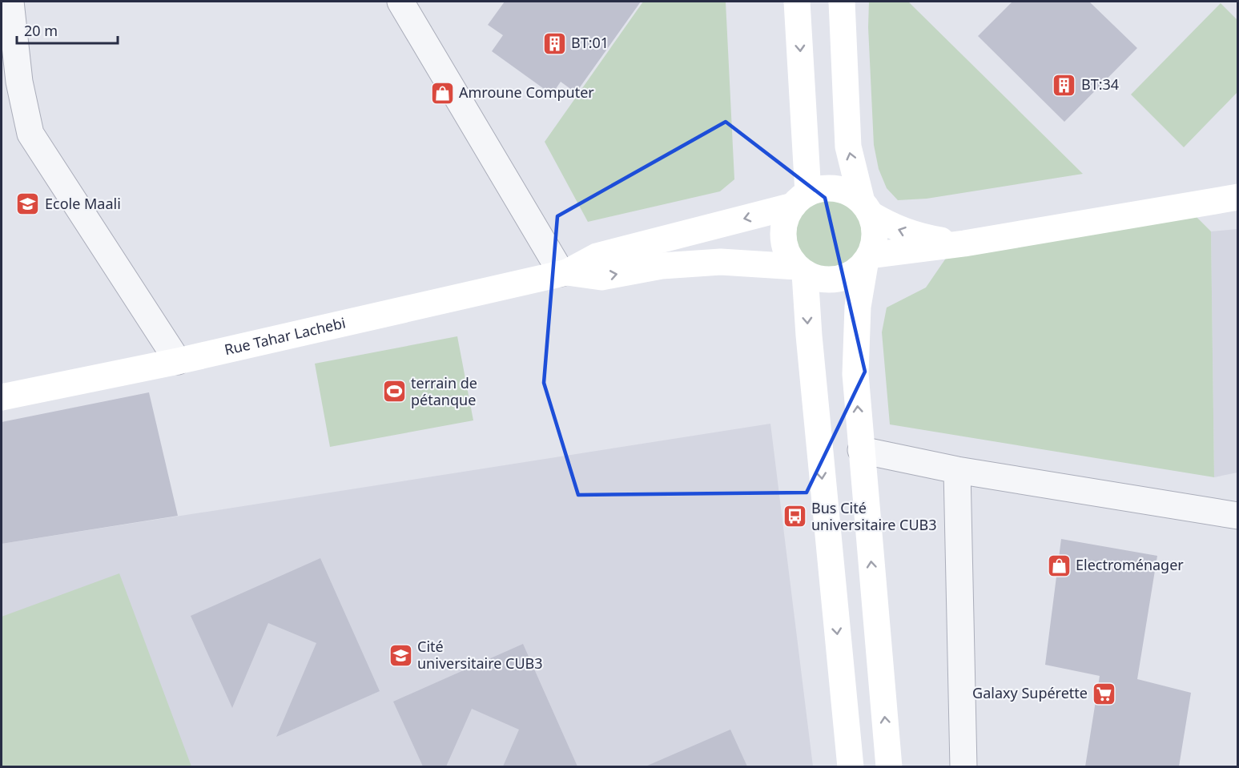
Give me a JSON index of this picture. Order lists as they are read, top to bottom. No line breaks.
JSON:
{"streets":{"street":["Rue Tahar Lachebi"]},"places":{"building":["BT:01","BT:34"],"shop":["Amroune Computer","Electroménager"],"school or university":["Ecole Maali","Cité universitaire CUB3"],"sports":["terrain de pétanque"],"bus stop":["Bus Cité universitaire CUB3"],"supermarket":["Galaxy Supérette"]},"scale_bar":"20 m"}
